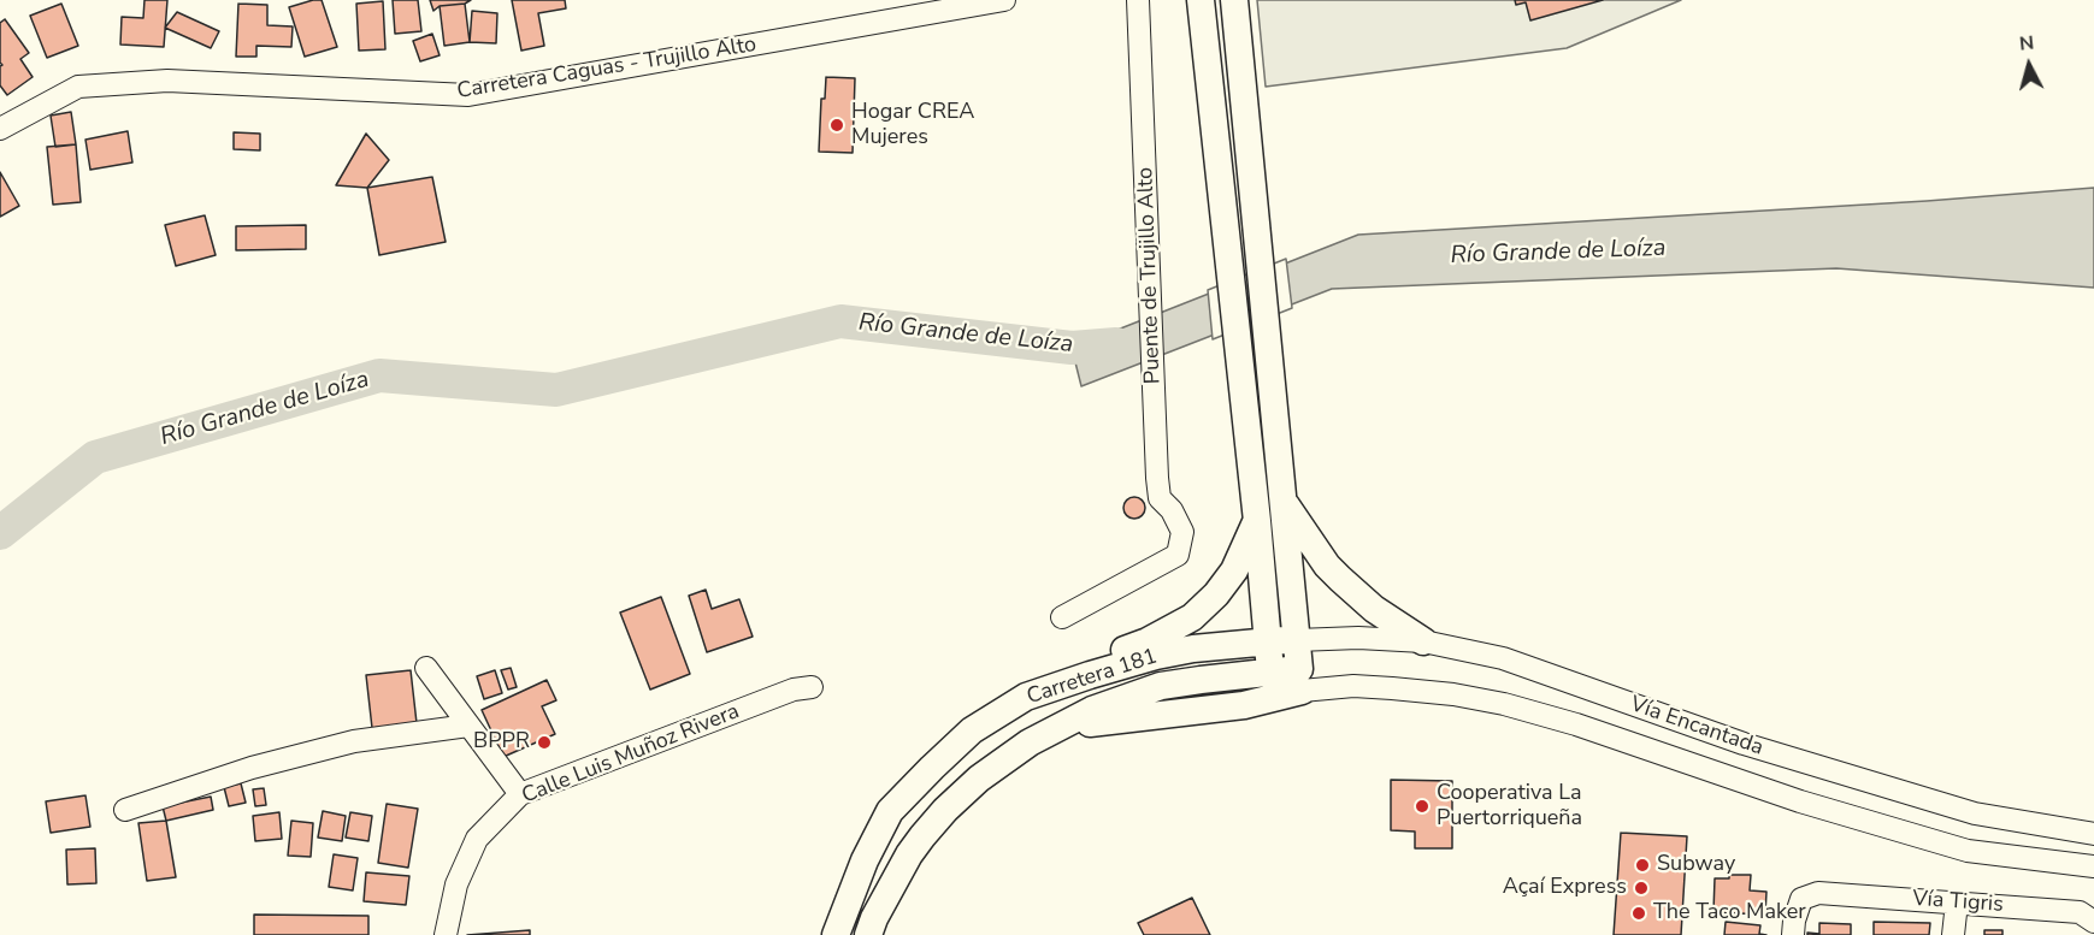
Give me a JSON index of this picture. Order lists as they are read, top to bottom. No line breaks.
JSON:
{"streets":{"main road":["Carretera 181"],"street":["Carretera Caguas - Trujillo Alto","Puente de Trujillo Alto","Vía Encantada","Calle Luis Muñoz Rivera","Vía Tigris"]},"crossings":[["Carretera 181","Vía Encantada"]],"water":["Río Grande de Loíza"],"places":["Hogar CREA Mujeres","BPPR","Cooperativa La Puertorriqueña","Subway","Açaí Express","The Taco Maker"],"north":"top"}
